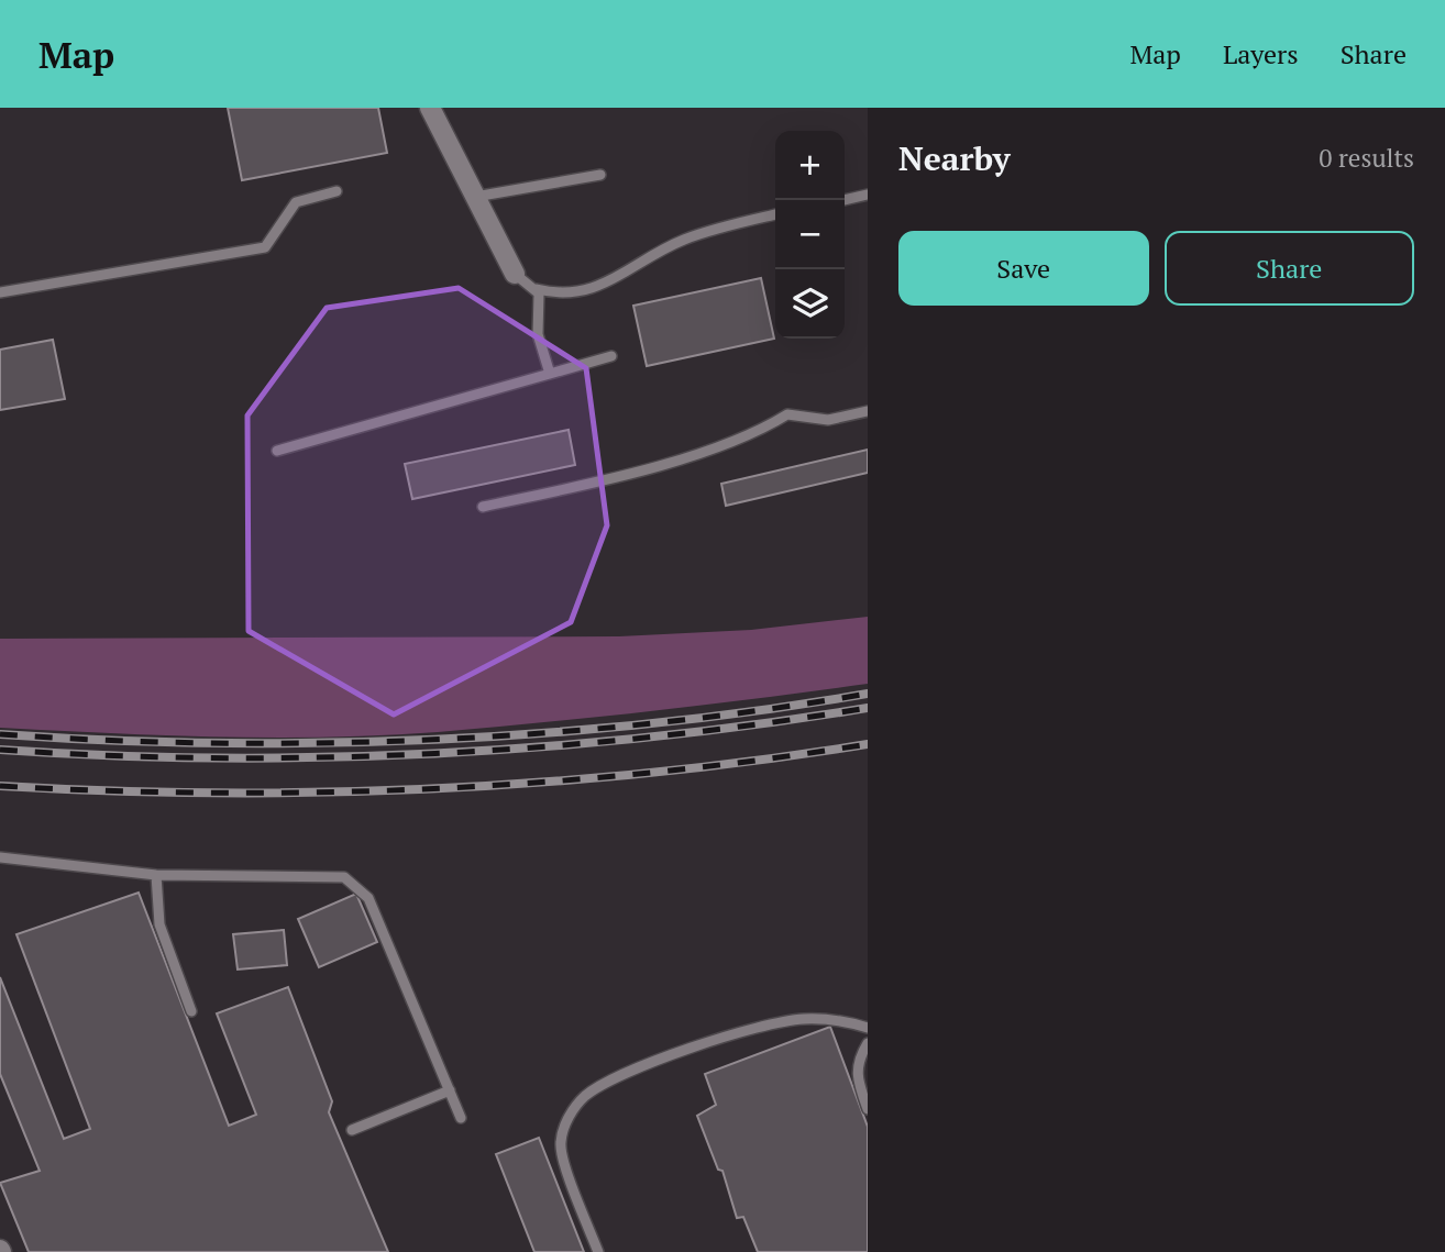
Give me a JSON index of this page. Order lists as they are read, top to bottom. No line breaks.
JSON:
{"page":{"header":"Map","nav":["Map","Layers","Share"],"heading":["Nearby","0 results"],"map_buttons":["+","−"],"buttons":["Save","Share"]}}
